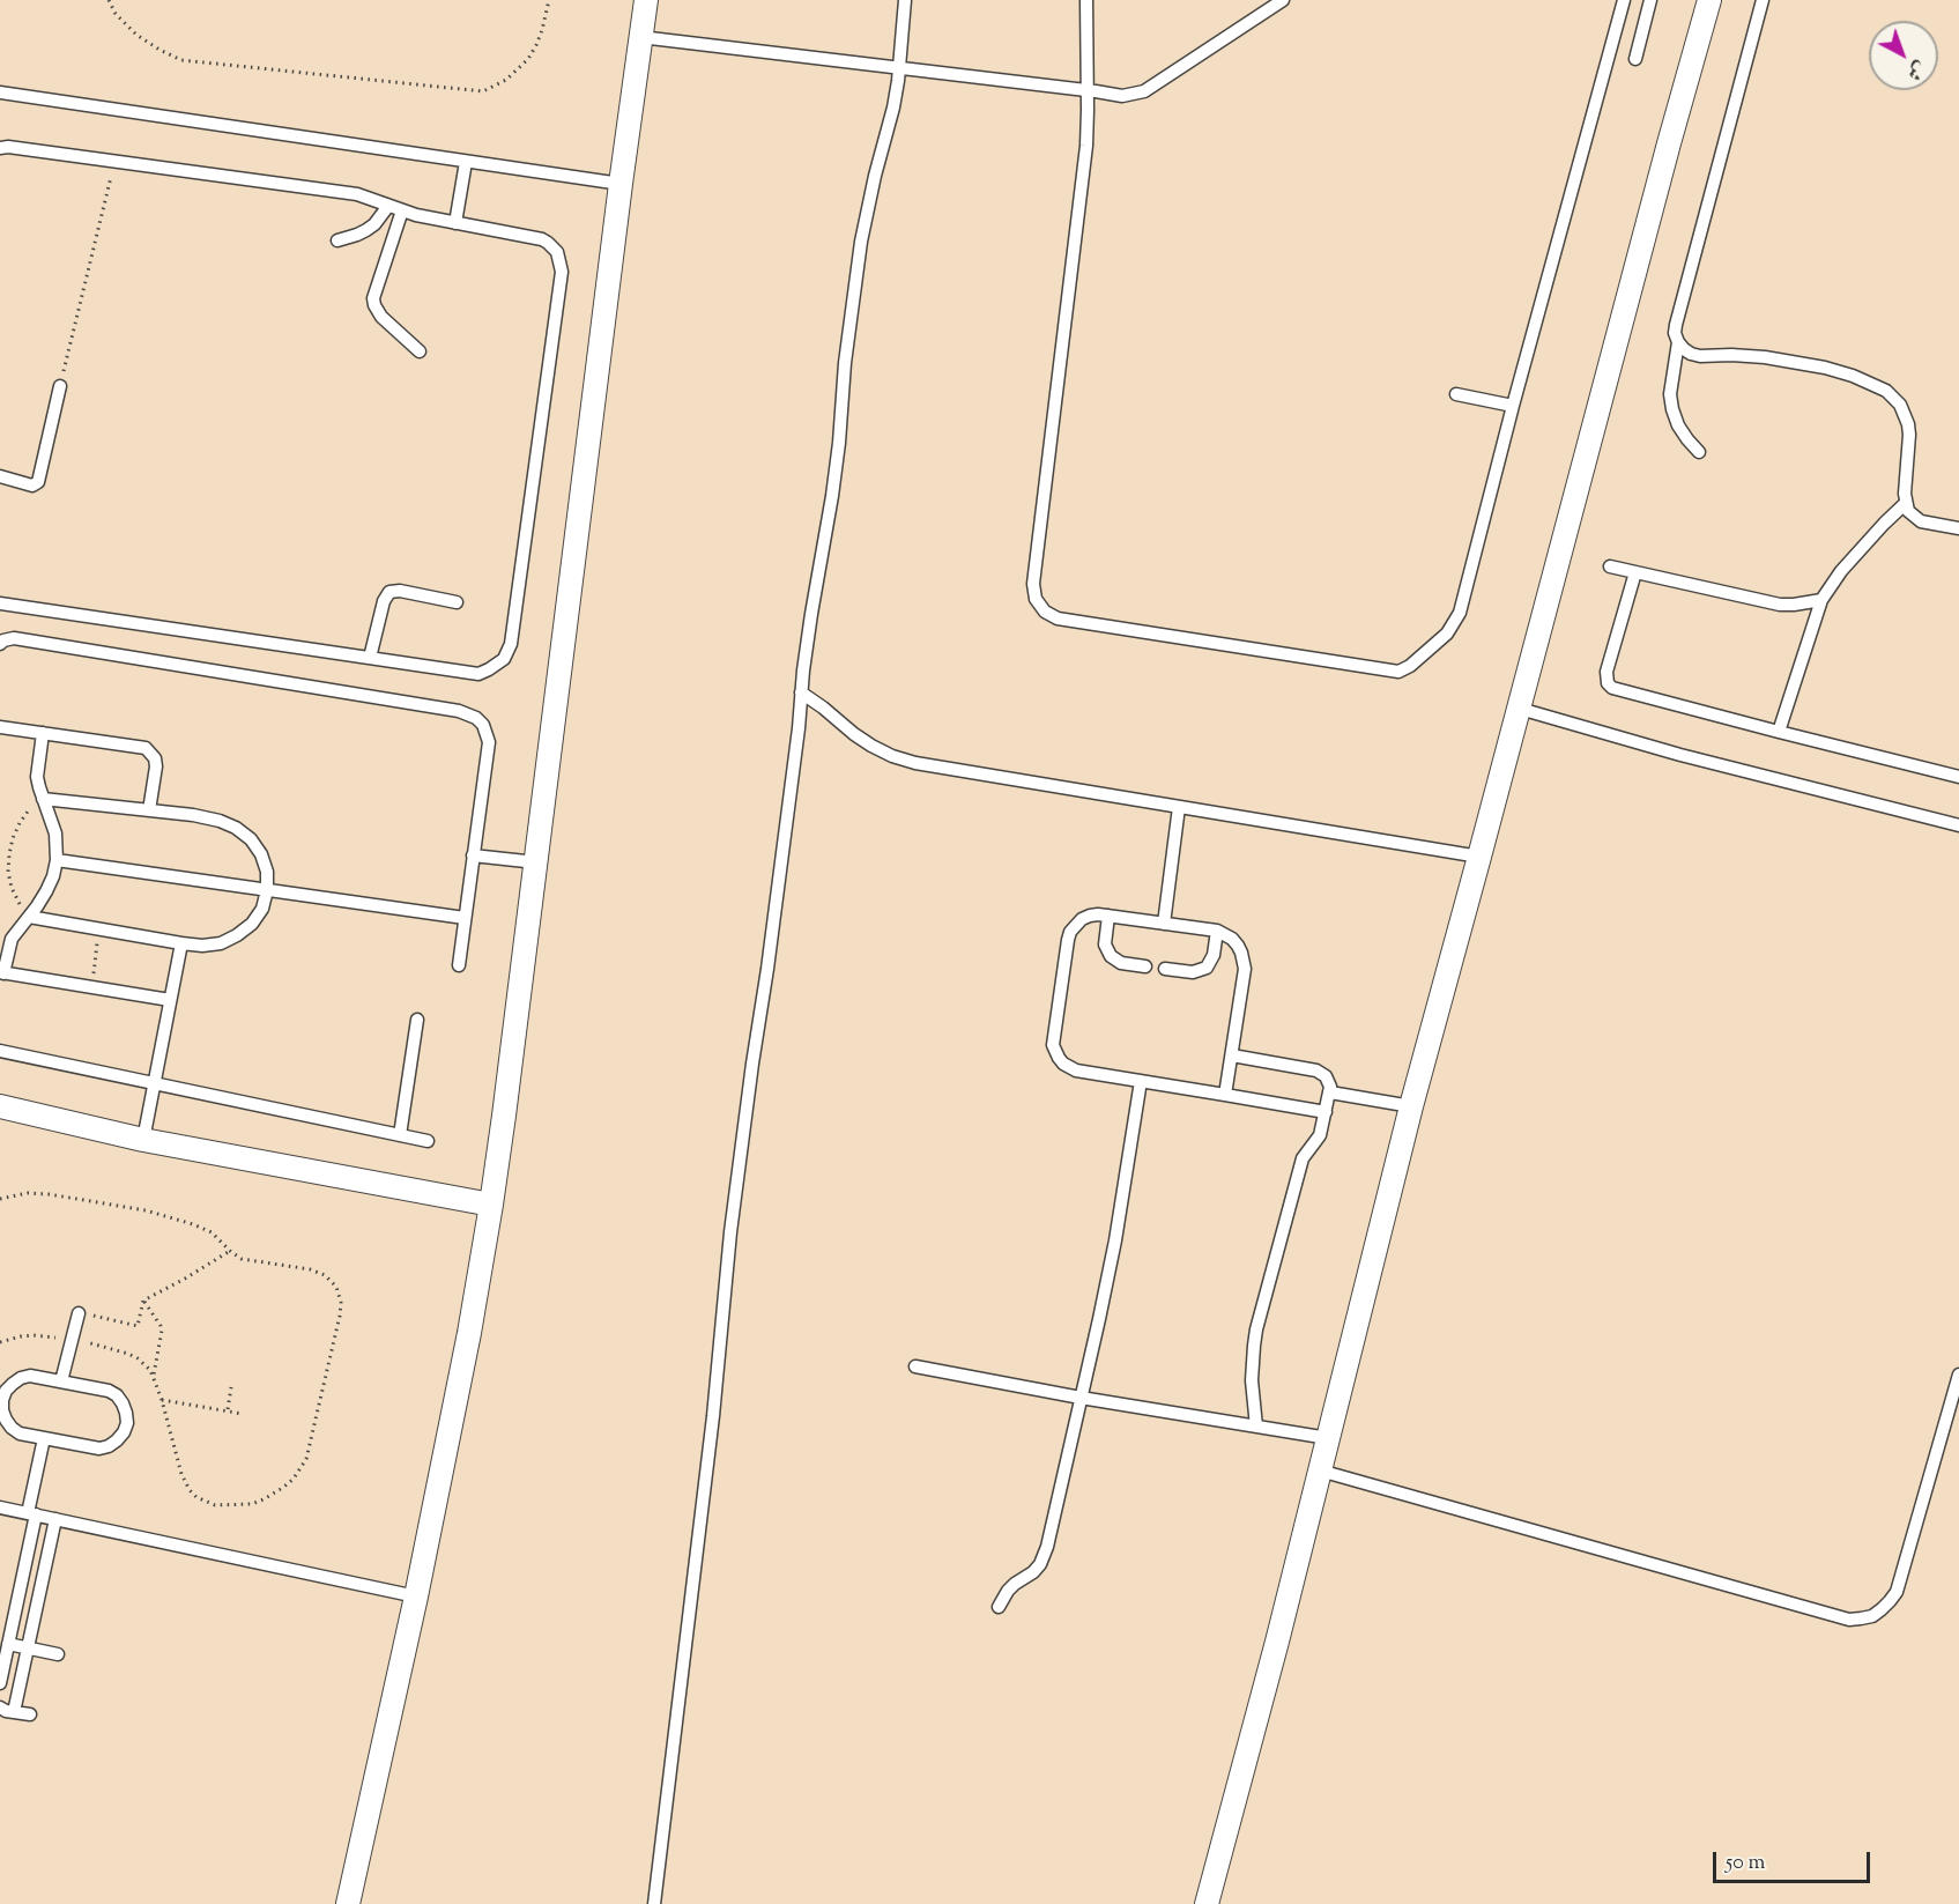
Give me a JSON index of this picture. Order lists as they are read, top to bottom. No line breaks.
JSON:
{"scale_bar":"50 m","north":"bottom right"}
